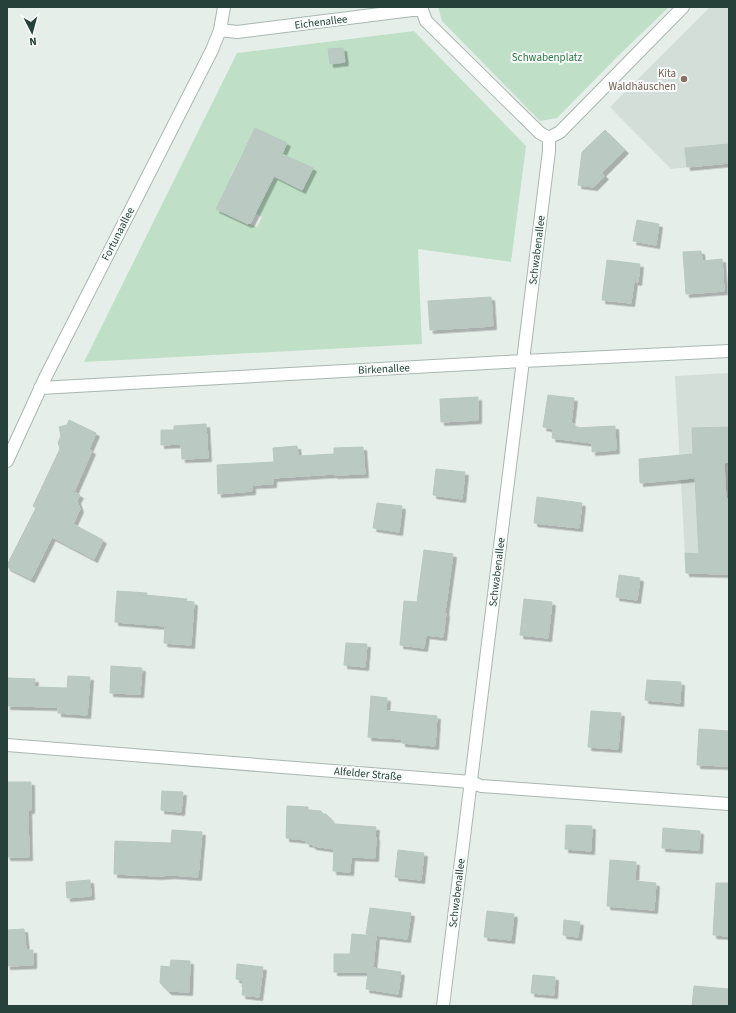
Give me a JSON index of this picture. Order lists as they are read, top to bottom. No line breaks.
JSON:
{"streets":{"street":["Eichenallee","Fortunaallee","Schwabenallee","Birkenallee","Alfelder Straße"]},"crossings":[["Eichenallee","Fortunaallee"],["Fortunaallee","Birkenallee"],["Schwabenallee","Birkenallee"],["Schwabenallee","Alfelder Straße"]],"parks":["Schwabenplatz"],"places":["Kita Waldhäuschen"],"north":"bottom"}
